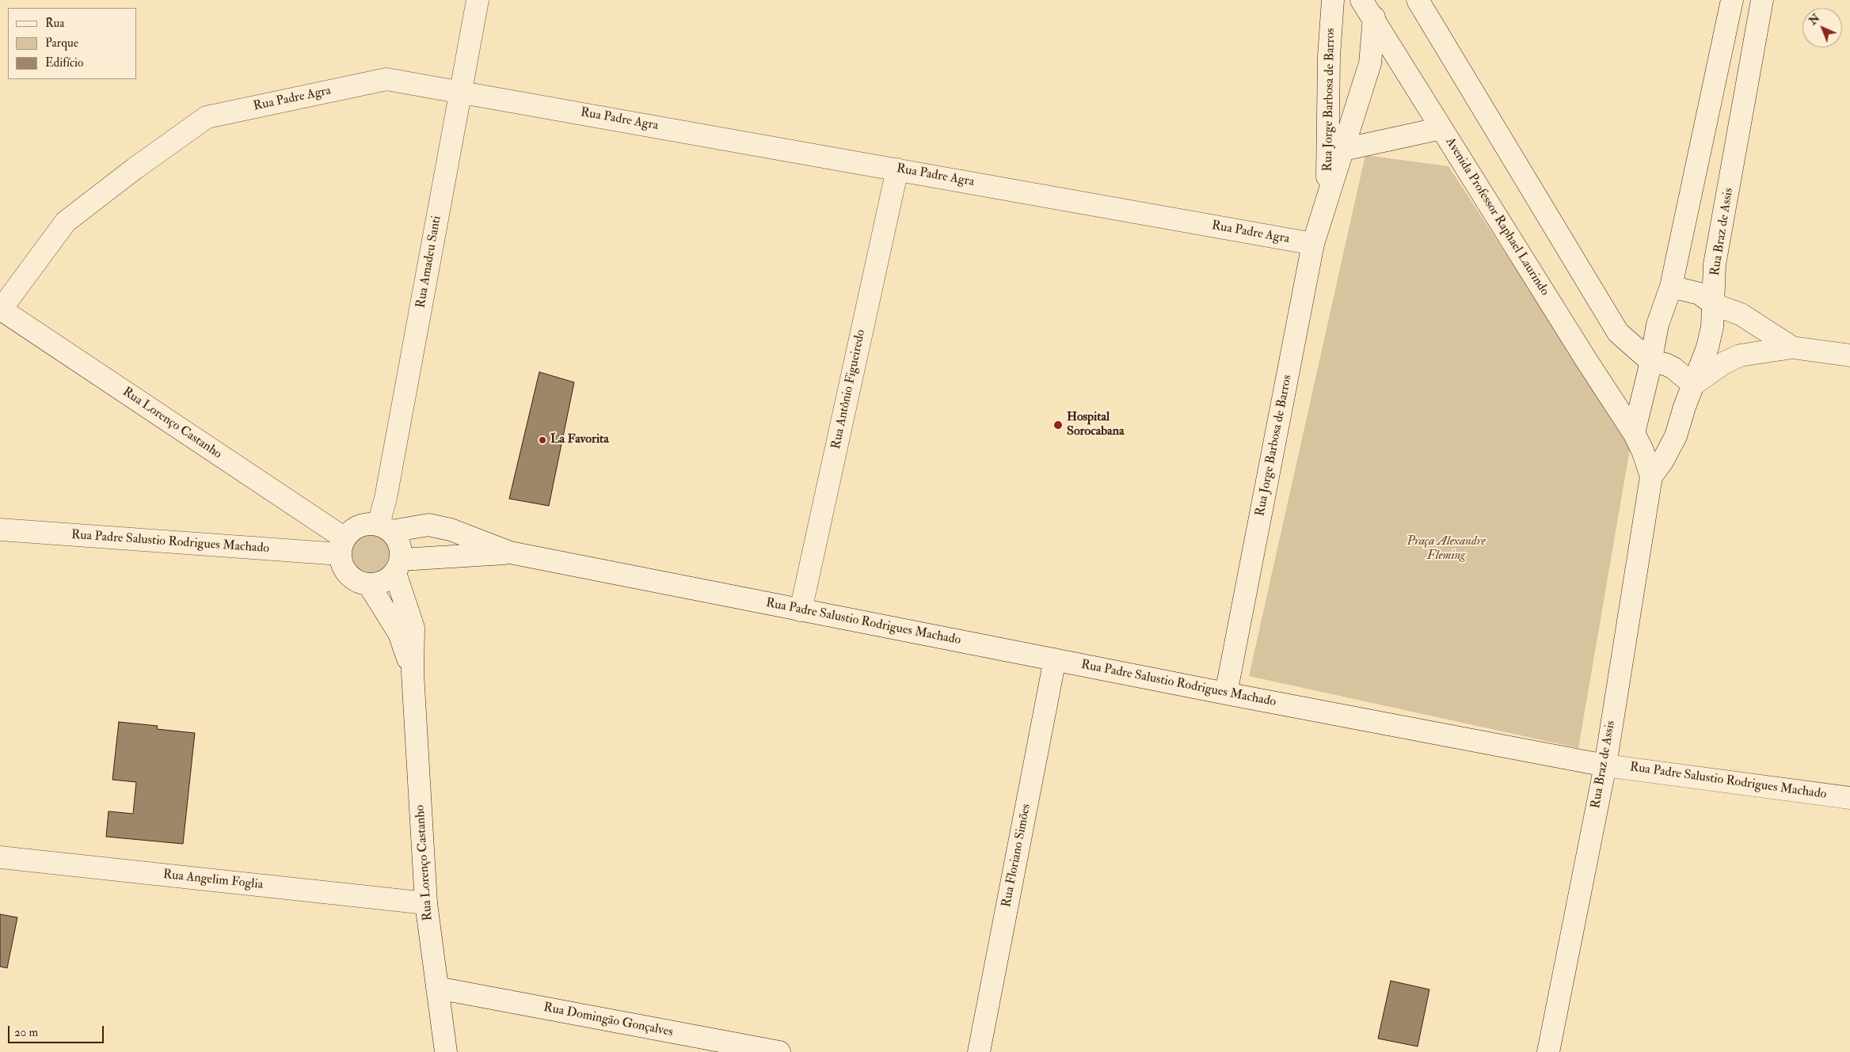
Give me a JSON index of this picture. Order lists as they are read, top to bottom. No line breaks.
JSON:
{"streets":{"street":["Rua Padre Agra","Rua Jorge Barbosa de Barros","Avenida Professor Raphael Laurindo","Rua Braz de Assis","Rua Amadeu Santi","Rua Antônio Figueiredo","Rua Lorenço Castanho","Rua Padre Salustio Rodrigues Machado","Rua Floriano Simões","Rua Angelim Foglia","Rua Domingão Gonçalves"]},"crossings":[["Rua Padre Agra","Rua Jorge Barbosa de Barros"],["Rua Padre Agra","Rua Amadeu Santi"],["Rua Padre Agra","Rua Antônio Figueiredo"],["Rua Padre Agra","Rua Lorenço Castanho"],["Rua Jorge Barbosa de Barros","Avenida Professor Raphael Laurindo"],["Rua Jorge Barbosa de Barros","Rua Padre Salustio Rodrigues Machado"],["Avenida Professor Raphael Laurindo","Rua Braz de Assis"],["Rua Braz de Assis","Rua Padre Salustio Rodrigues Machado"],["Rua Amadeu Santi","Rua Lorenço Castanho"],["Rua Amadeu Santi","Rua Padre Salustio Rodrigues Machado"],["Rua Antônio Figueiredo","Rua Padre Salustio Rodrigues Machado"],["Rua Lorenço Castanho","Rua Padre Salustio Rodrigues Machado"],["Rua Lorenço Castanho","Rua Angelim Foglia"],["Rua Lorenço Castanho","Rua Domingão Gonçalves"],["Rua Padre Salustio Rodrigues Machado","Rua Floriano Simões"]],"parks":["Praça Alexandre Fleming"],"places":["Hospital Sorocabana","La Favorita"],"legend":["Rua","Parque","Edifício"],"scale_bar":"20 m","north":"top left"}
